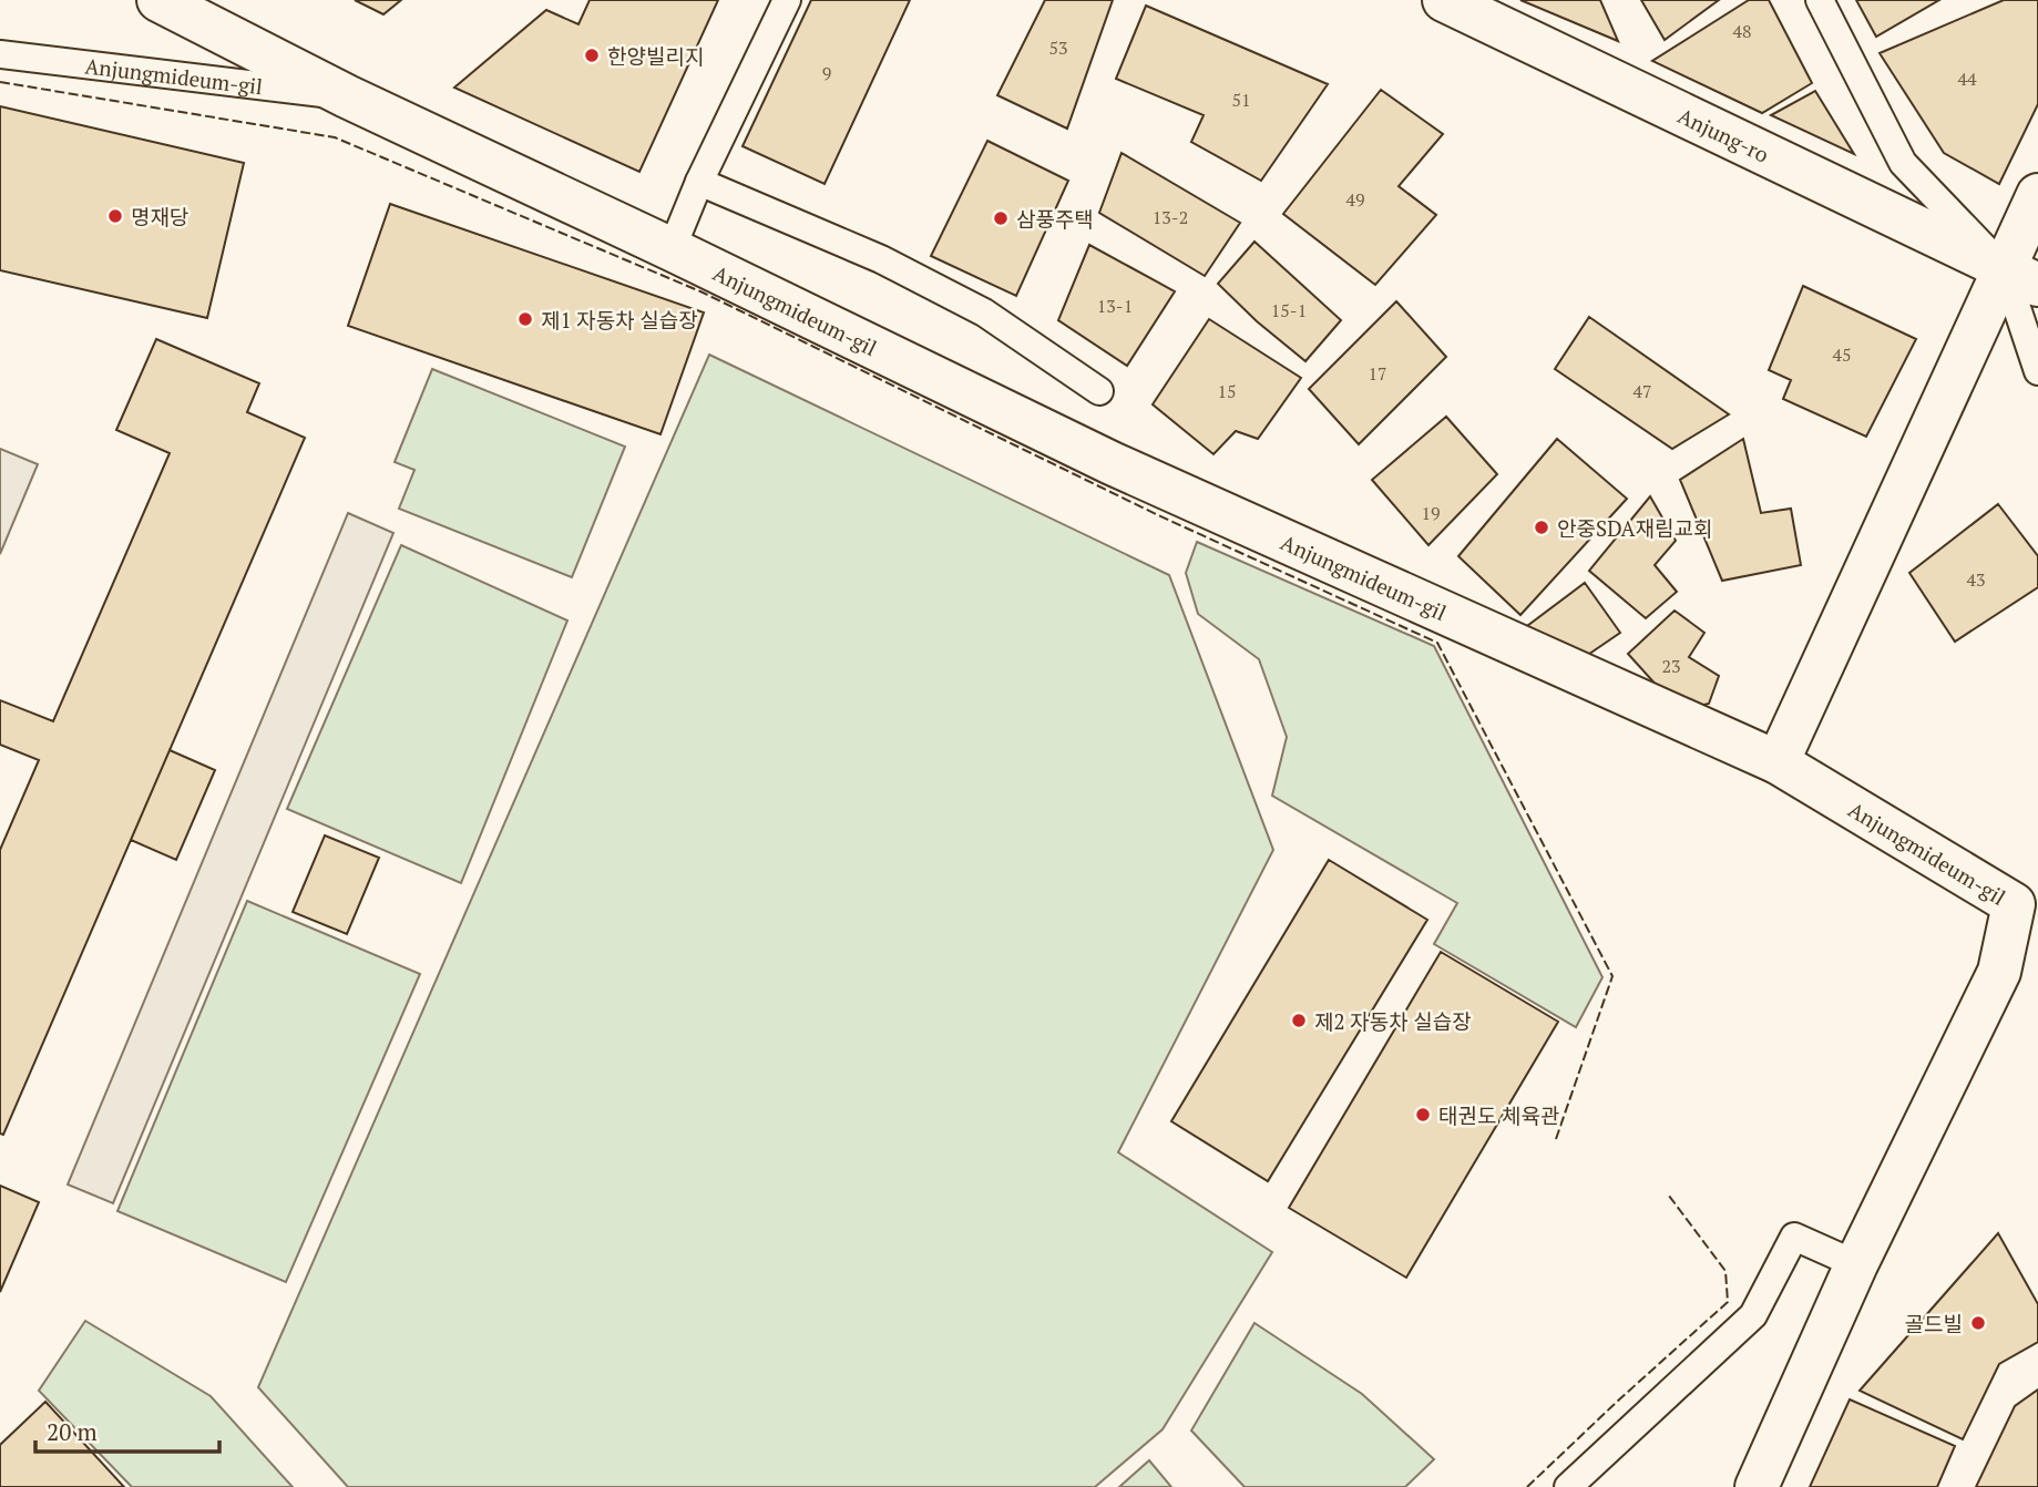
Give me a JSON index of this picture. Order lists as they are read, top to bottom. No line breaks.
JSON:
{"streets":{"street":["Anjungmideum-gil","Anjung-ro"]},"places":["한양빌리지","명재당","삼풍주택","제1 자동차 실습장","안중SDA재림교회","제2 자동차 실습장","태권도 체육관","골드빌"],"house_numbers":["48","53","9","44","51","49","13-2","13-1","15-1","45","17","15","47","19","43","23"],"scale_bar":"20 m"}
